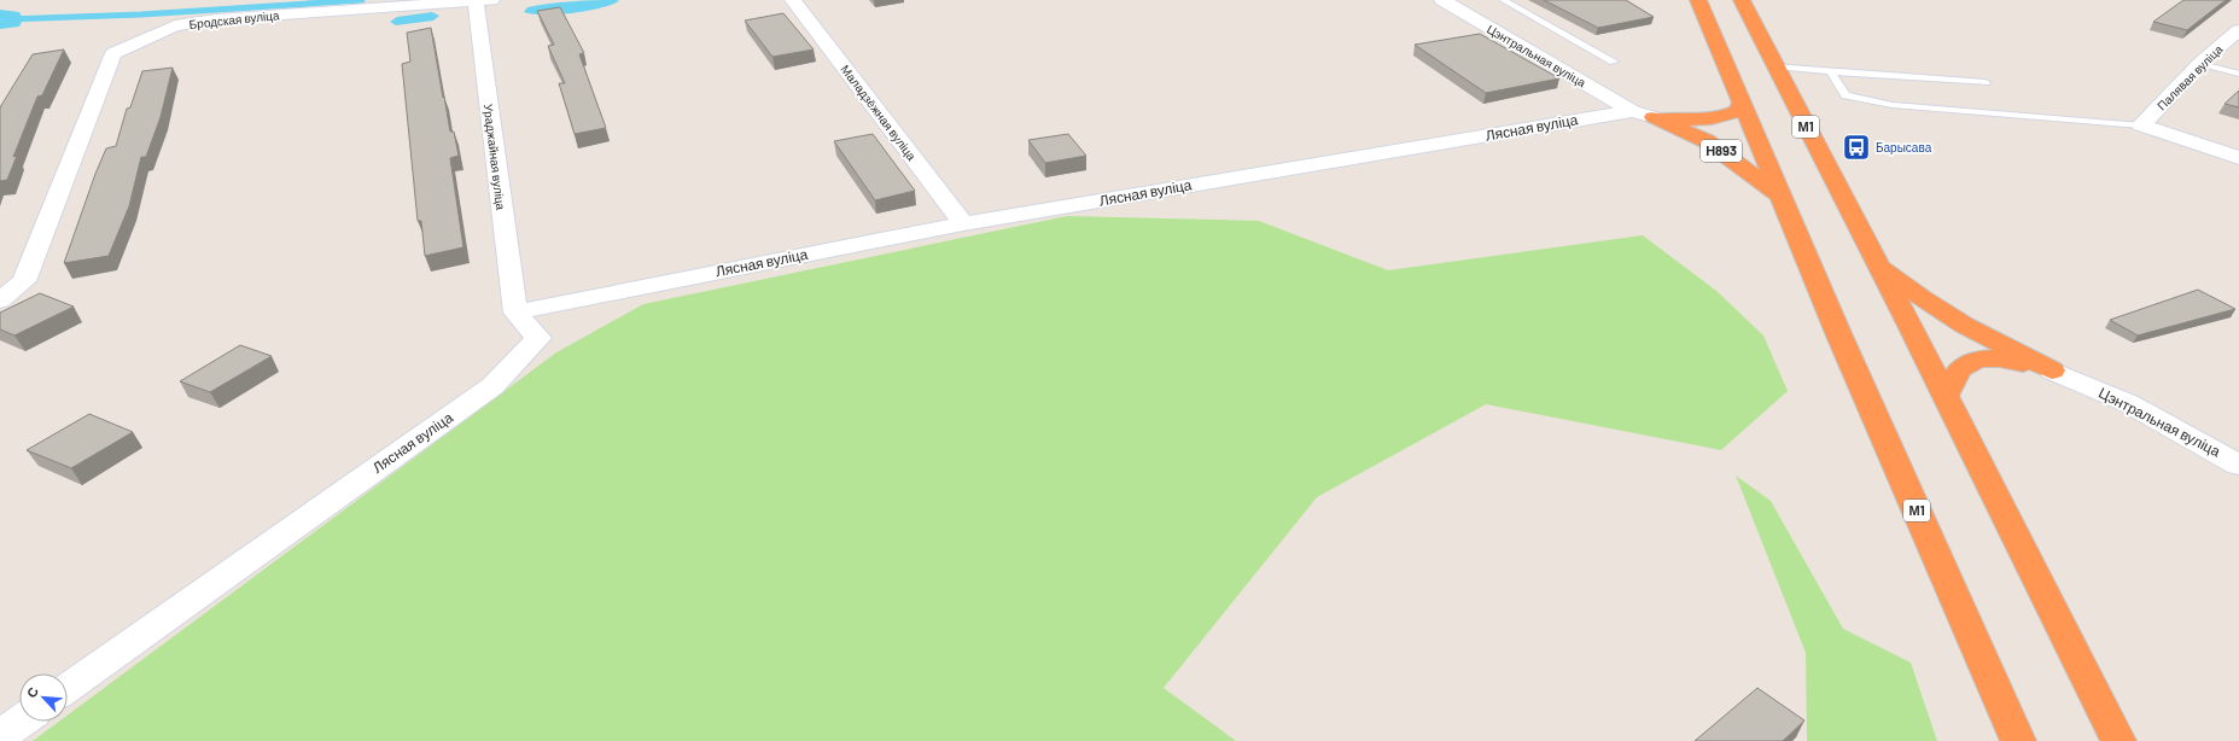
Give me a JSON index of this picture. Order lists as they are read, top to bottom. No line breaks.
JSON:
{"streets":{"highway":["М1","Н893"],"street":["Бродская вуліца","Цэнтральная вуліца","Палявая вуліца","Маладзёжная вуліца","Лясная вуліца","Ураджайная вуліца"]},"crossings":[["Бродская вуліца","Ураджайная вуліца"],["Цэнтральная вуліца","Лясная вуліца"],["Цэнтральная вуліца","Н893"],["Маладзёжная вуліца","Лясная вуліца"],["М1","Н893"],["Лясная вуліца","Н893"],["Лясная вуліца","Ураджайная вуліца"]],"places":{"bus stop":["Барысава"]},"north":"top left"}
